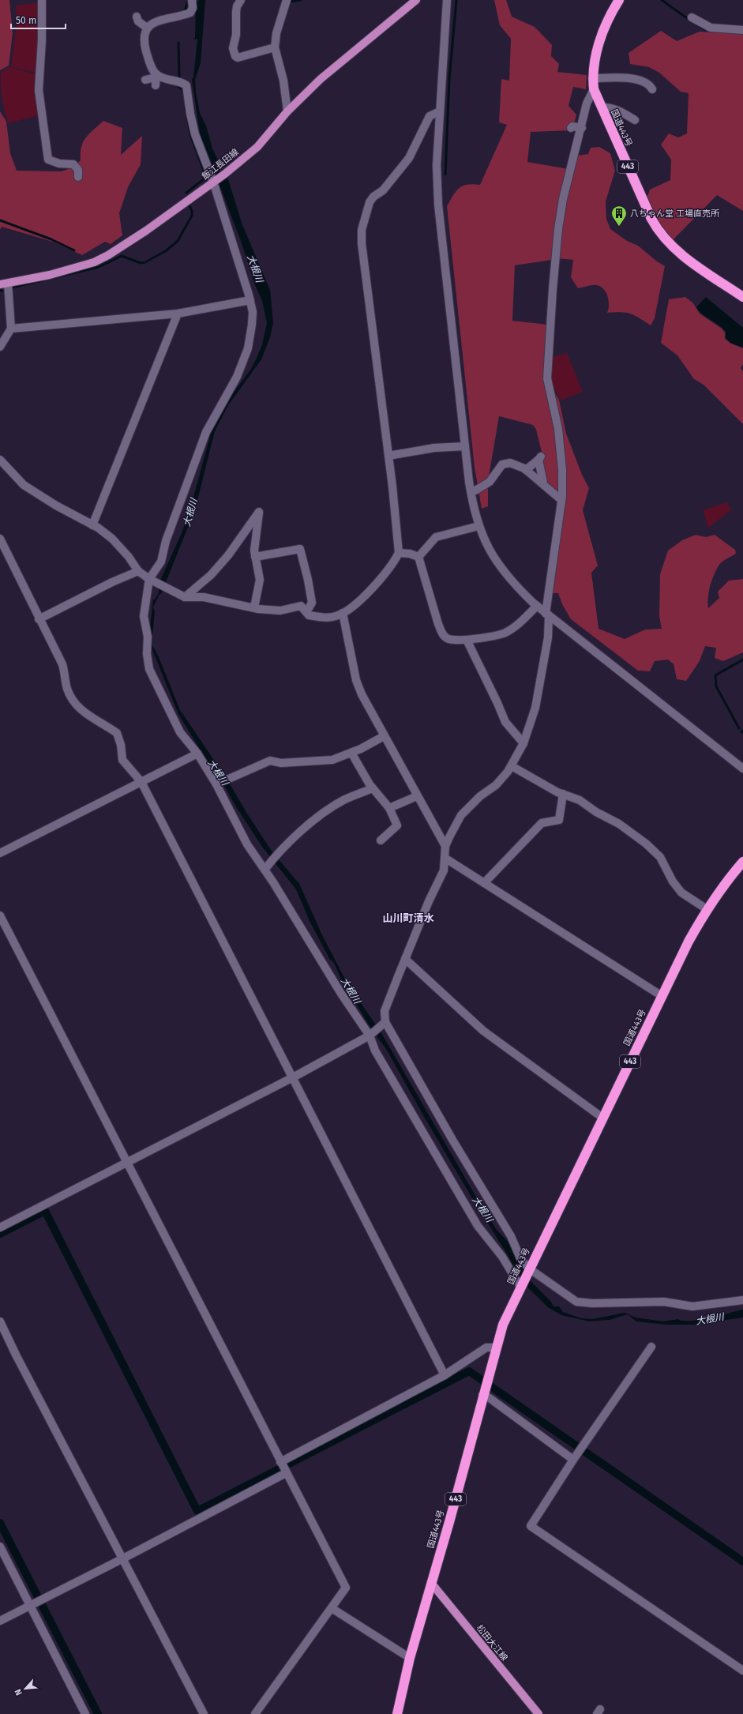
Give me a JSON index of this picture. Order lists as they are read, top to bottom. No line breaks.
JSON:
{"streets":{"highway":["国道443号","443"],"main road":["飯江長田線","松田大江線"]},"crossings":[["国道443号","松田大江線"]],"districts":["山川町清水"],"water":["大根川"],"places":{"building":["八ちゃん堂 工場直売所"]},"scale_bar":"50 m","north":"bottom left"}
